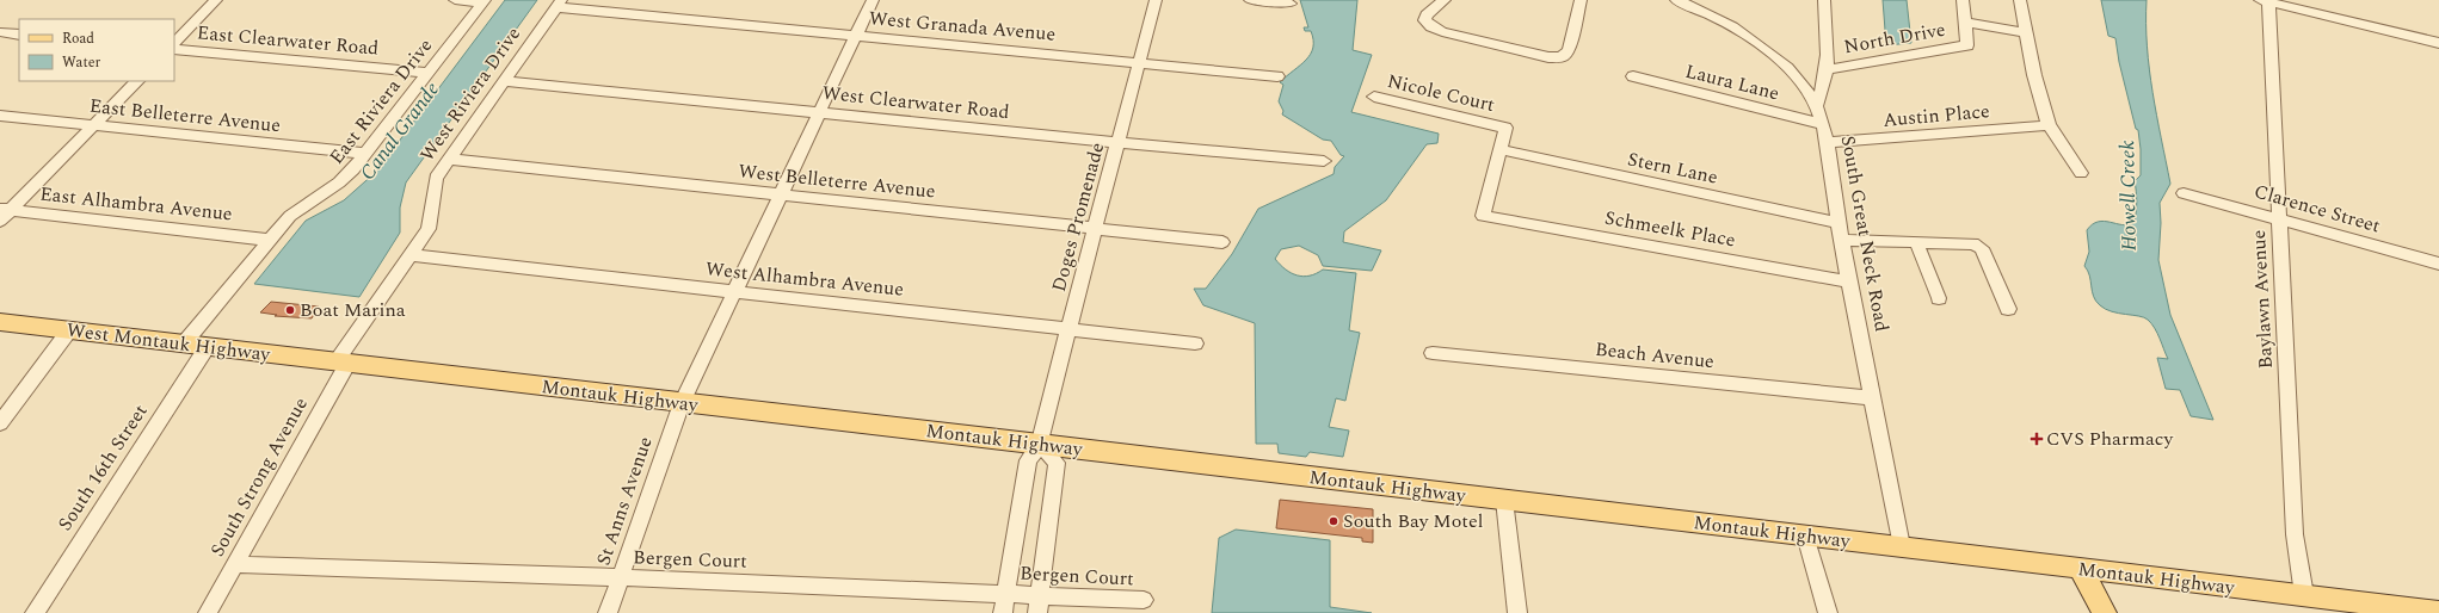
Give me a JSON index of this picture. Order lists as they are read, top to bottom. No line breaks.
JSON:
{"streets":{"main road":["West Montauk Highway","Montauk Highway"],"street":["West Granada Avenue","North Drive","East Clearwater Road","Laura Lane","Nicole Court","West Riviera Drive","East Riviera Drive","West Clearwater Road","East Belleterre Avenue","Austin Place","Stern Lane","West Belleterre Avenue","East Alhambra Avenue","Clarence Street","Doges Promenade","Schmeelk Place","South Great Neck Road","West Alhambra Avenue","Baylawn Avenue","Beach Avenue","South 16th Street","South Strong Avenue","St Anns Avenue","Bergen Court"]},"crossings":[["West Granada Avenue","West Riviera Drive"],["West Granada Avenue","Doges Promenade"],["West Granada Avenue","St Anns Avenue"],["North Drive","South Great Neck Road"],["East Clearwater Road","East Riviera Drive"],["Laura Lane","South Great Neck Road"],["Nicole Court","Stern Lane"],["Nicole Court","Schmeelk Place"],["West Riviera Drive","West Clearwater Road"],["West Riviera Drive","West Belleterre Avenue"],["West Riviera Drive","West Alhambra Avenue"],["West Riviera Drive","West Montauk Highway"],["West Riviera Drive","Montauk Highway"],["West Riviera Drive","South Strong Avenue"],["East Riviera Drive","East Belleterre Avenue"],["East Riviera Drive","East Alhambra Avenue"],["East Riviera Drive","West Montauk Highway"],["West Clearwater Road","Doges Promenade"],["West Clearwater Road","St Anns Avenue"],["Austin Place","South Great Neck Road"],["Stern Lane","Schmeelk Place"],["Stern Lane","South Great Neck Road"],["West Belleterre Avenue","Doges Promenade"],["West Belleterre Avenue","St Anns Avenue"],["Clarence Street","Baylawn Avenue"],["Doges Promenade","West Alhambra Avenue"],["Doges Promenade","Montauk Highway"],["Schmeelk Place","South Great Neck Road"],["South Great Neck Road","Beach Avenue"],["South Great Neck Road","Montauk Highway"],["West Alhambra Avenue","St Anns Avenue"],["Baylawn Avenue","Montauk Highway"],["West Montauk Highway","Montauk Highway"],["West Montauk Highway","South 16th Street"],["West Montauk Highway","South Strong Avenue"],["Montauk Highway","South Strong Avenue"],["Montauk Highway","St Anns Avenue"],["South Strong Avenue","Bergen Court"],["St Anns Avenue","Bergen Court"]],"water":["Canal Grande","Howell Creek"],"places":{"other":["Boat Marina","South Bay Motel"],"health":["CVS Pharmacy"]},"legend":["Road","Water"]}
